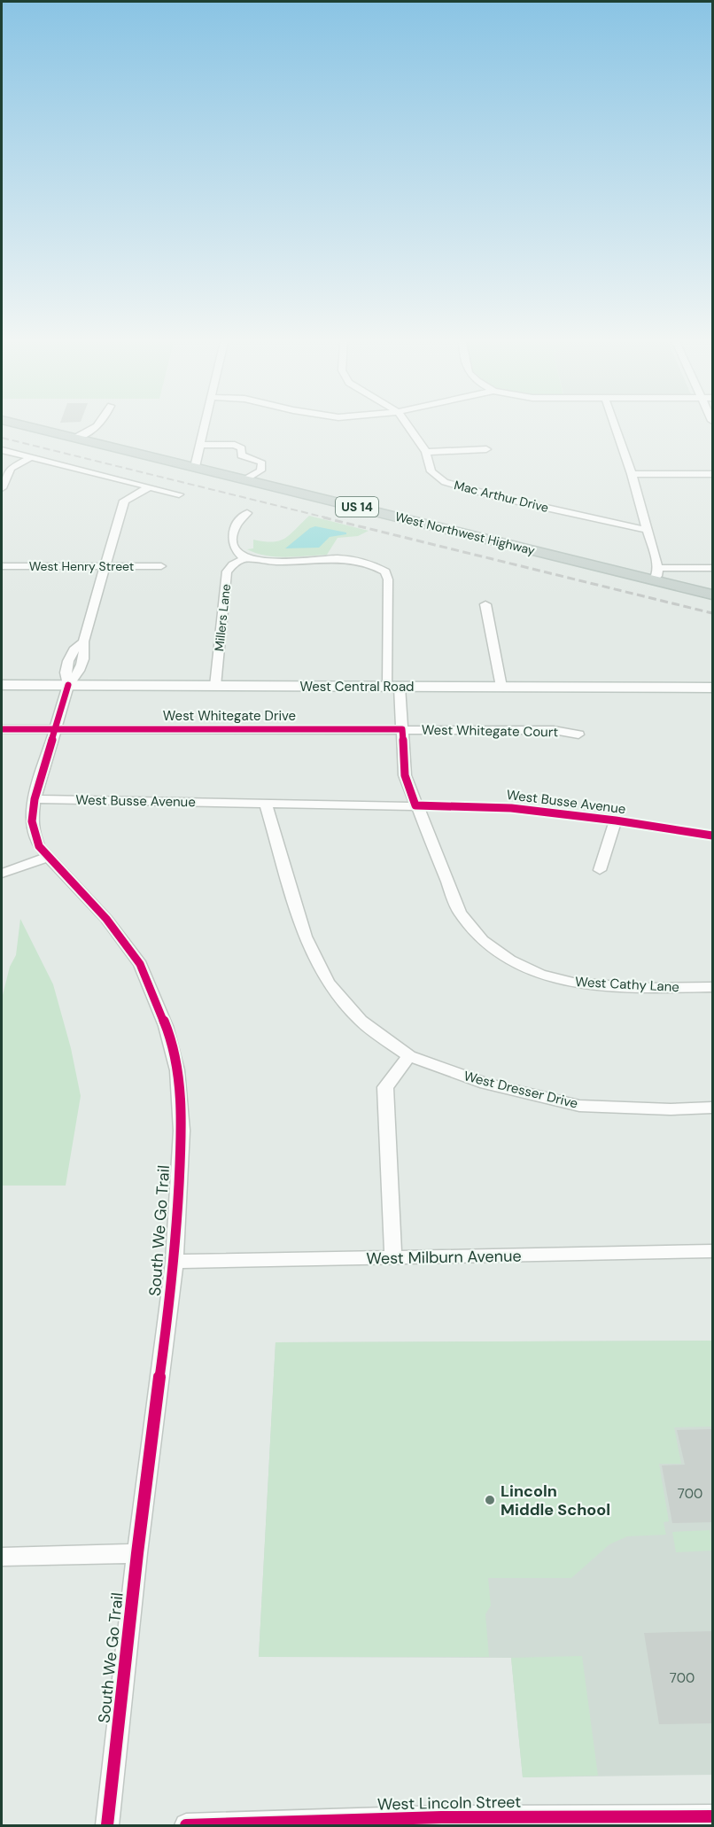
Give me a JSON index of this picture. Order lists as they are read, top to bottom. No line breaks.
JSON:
{"streets":{"main road":["US 14","West Northwest Highway","West Central Road"],"street":["Mac Arthur Drive","West Henry Street","Millers Lane","West Whitegate Drive","West Whitegate Court","West Busse Avenue","West Cathy Lane","West Dresser Drive","South We Go Trail","West Milburn Avenue","West Lincoln Street"]},"crossings":[["West Henry Street","South We Go Trail"],["Millers Lane","West Central Road"],["Millers Lane","West Cathy Lane"],["West Central Road","West Cathy Lane"],["West Central Road","South We Go Trail"],["West Whitegate Drive","West Whitegate Court"],["West Whitegate Drive","West Cathy Lane"],["West Whitegate Drive","South We Go Trail"],["West Whitegate Court","West Cathy Lane"],["West Busse Avenue","West Cathy Lane"],["West Busse Avenue","West Dresser Drive"],["West Busse Avenue","South We Go Trail"],["South We Go Trail","West Milburn Avenue"]],"places":["Lincoln Middle School"],"house_numbers":["700","700"]}
